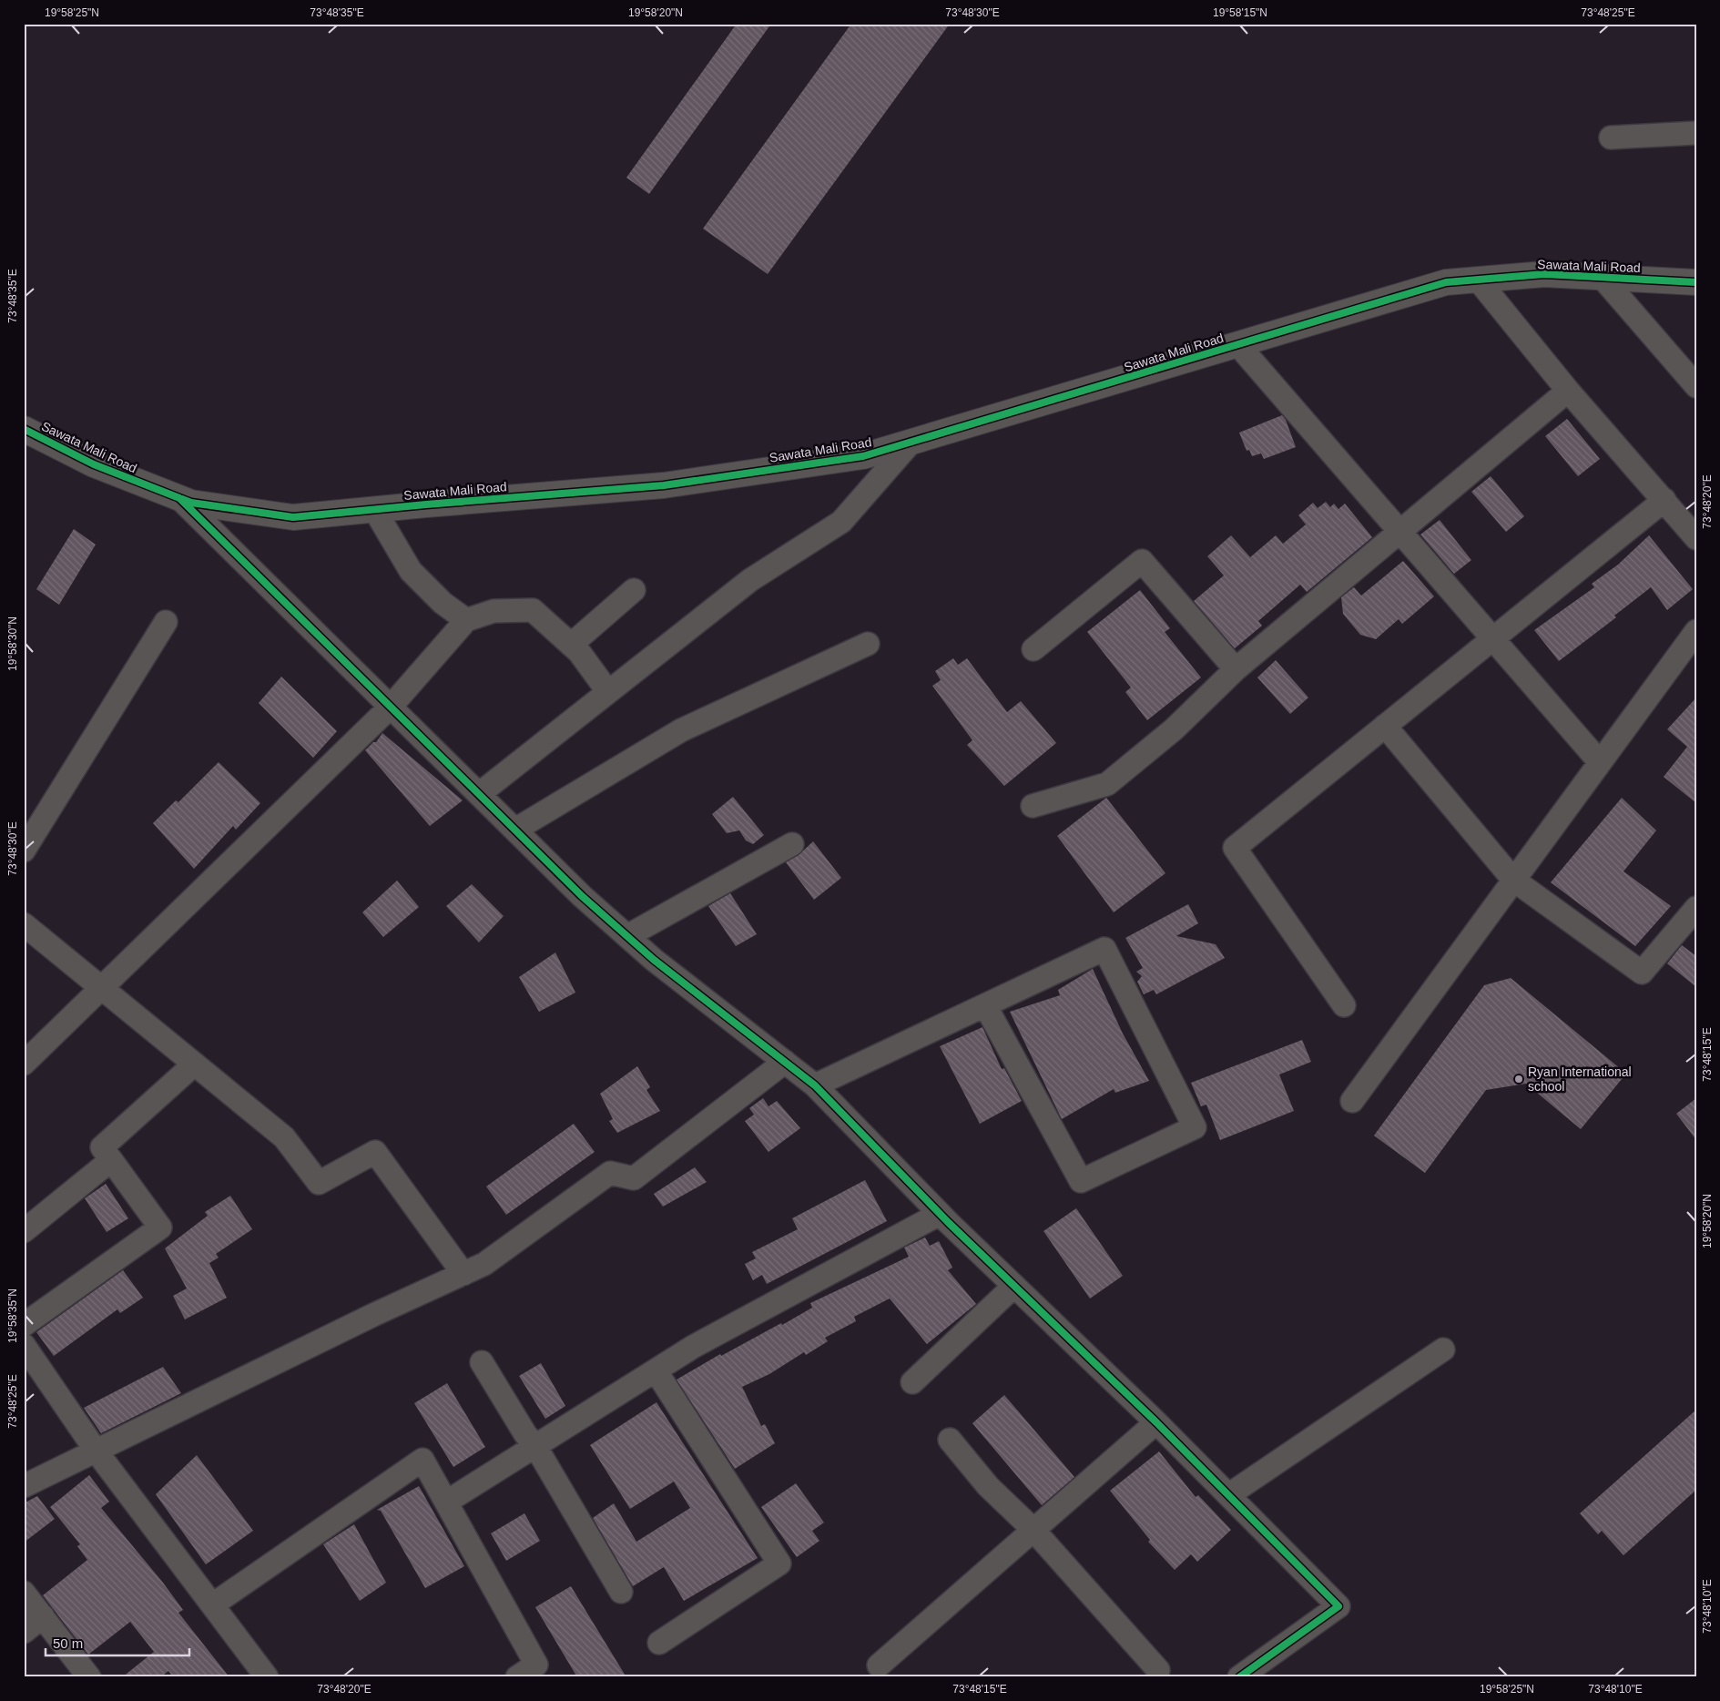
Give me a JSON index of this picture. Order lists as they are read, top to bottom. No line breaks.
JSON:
{"streets":{"street":["Sawata Mali Road"]},"places":["Ryan International school"],"scale_bar":"50 m","coordinates":["19°58'25\"N","73°48'35\"E","19°58'20\"N","73°48'30\"E","19°58'15\"N","73°48'25\"E","73°48'20\"E","19°58'30\"N","73°48'15\"E","19°58'35\"N","73°48'10\"E"]}
